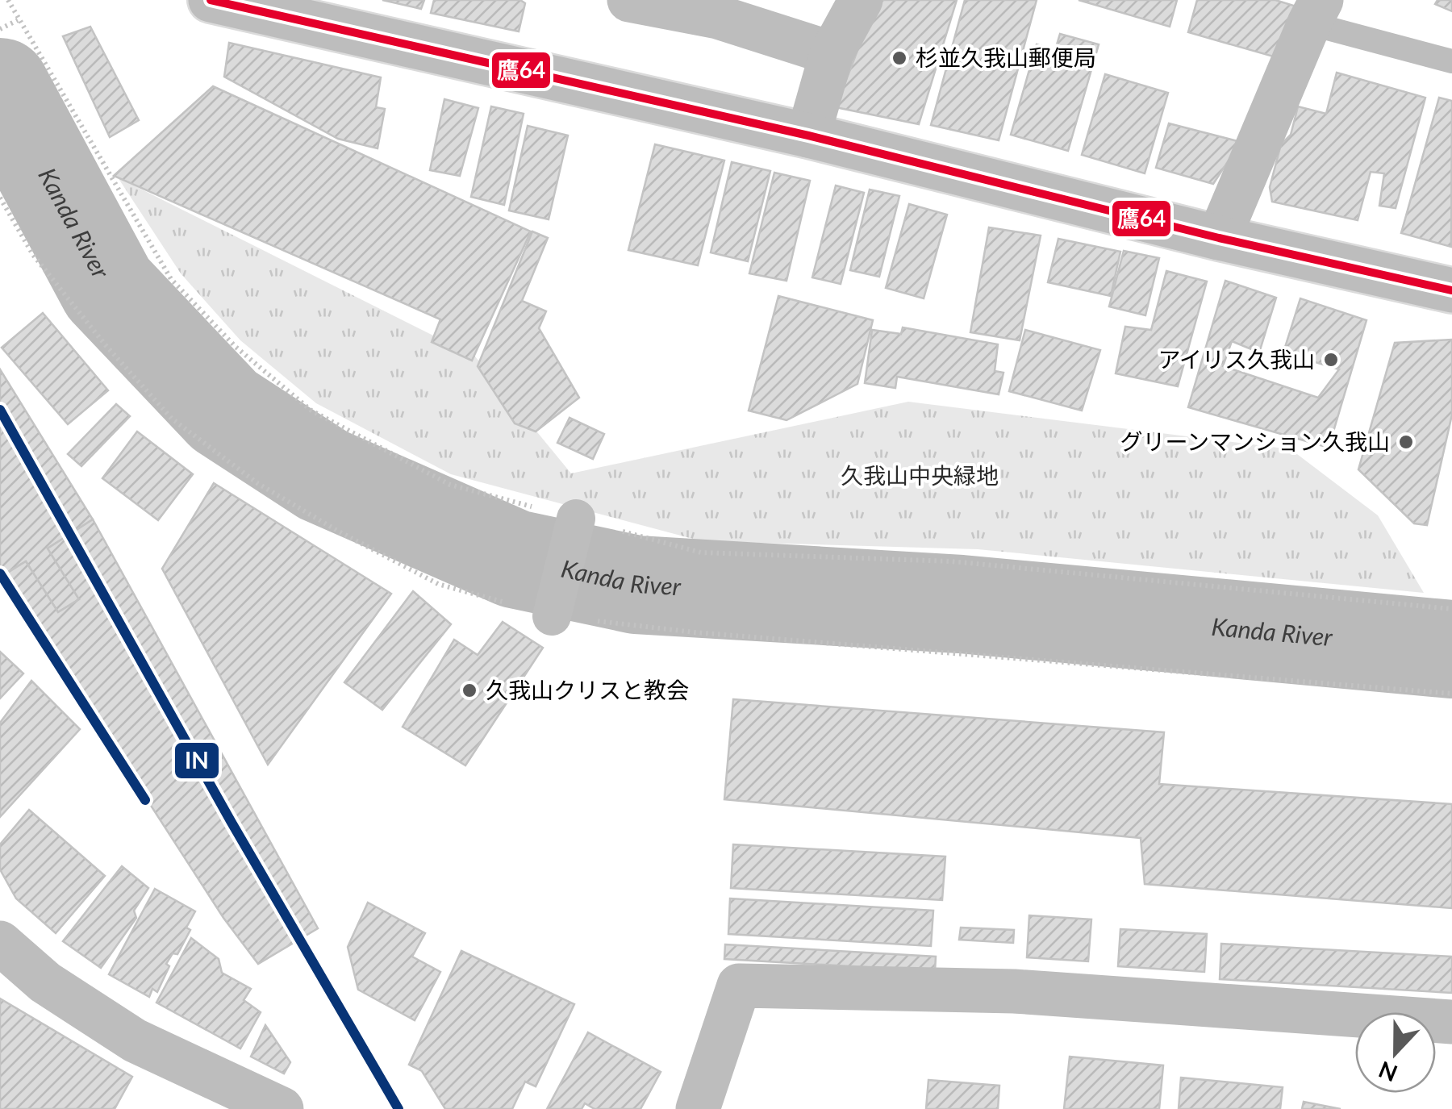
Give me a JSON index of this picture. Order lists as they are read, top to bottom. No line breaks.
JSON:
{"water":["Kanda River"],"parks":["久我山中央緑地"],"places":["杉並久我山郵便局","アイリス久我山","グリーンマンション久我山","久我山クリスと教会"],"lines":["transit line 鷹64","transit line IN"],"north":"bottom"}
